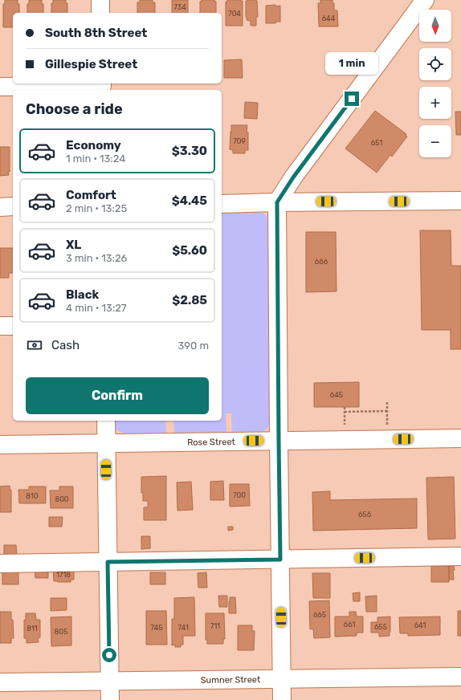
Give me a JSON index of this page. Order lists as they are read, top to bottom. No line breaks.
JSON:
{"streets":{"street":["Rose Street","Sumner Street"]},"house_numbers":["734","704","644","709","651","666","645","700","810","800","656","1718","665","661","641","711","655","745","741","811","805"],"north":"bottom","page":{"map_buttons":["+","−"],"banner":["South 8th Street","Gillespie Street"],"bubble":"1 min","heading":"Choose a ride","list":[{"name":"Economy","note":"1 min · 13:24","value":"$3.30"},{"name":"Comfort","note":"2 min · 13:25","value":"$4.45"},{"name":"XL","note":"3 min · 13:26","value":"$5.60"},{"name":"Black","note":"4 min · 13:27","value":"$2.85"}],"pay":["Cash","390 m"],"buttons":"Confirm"}}
